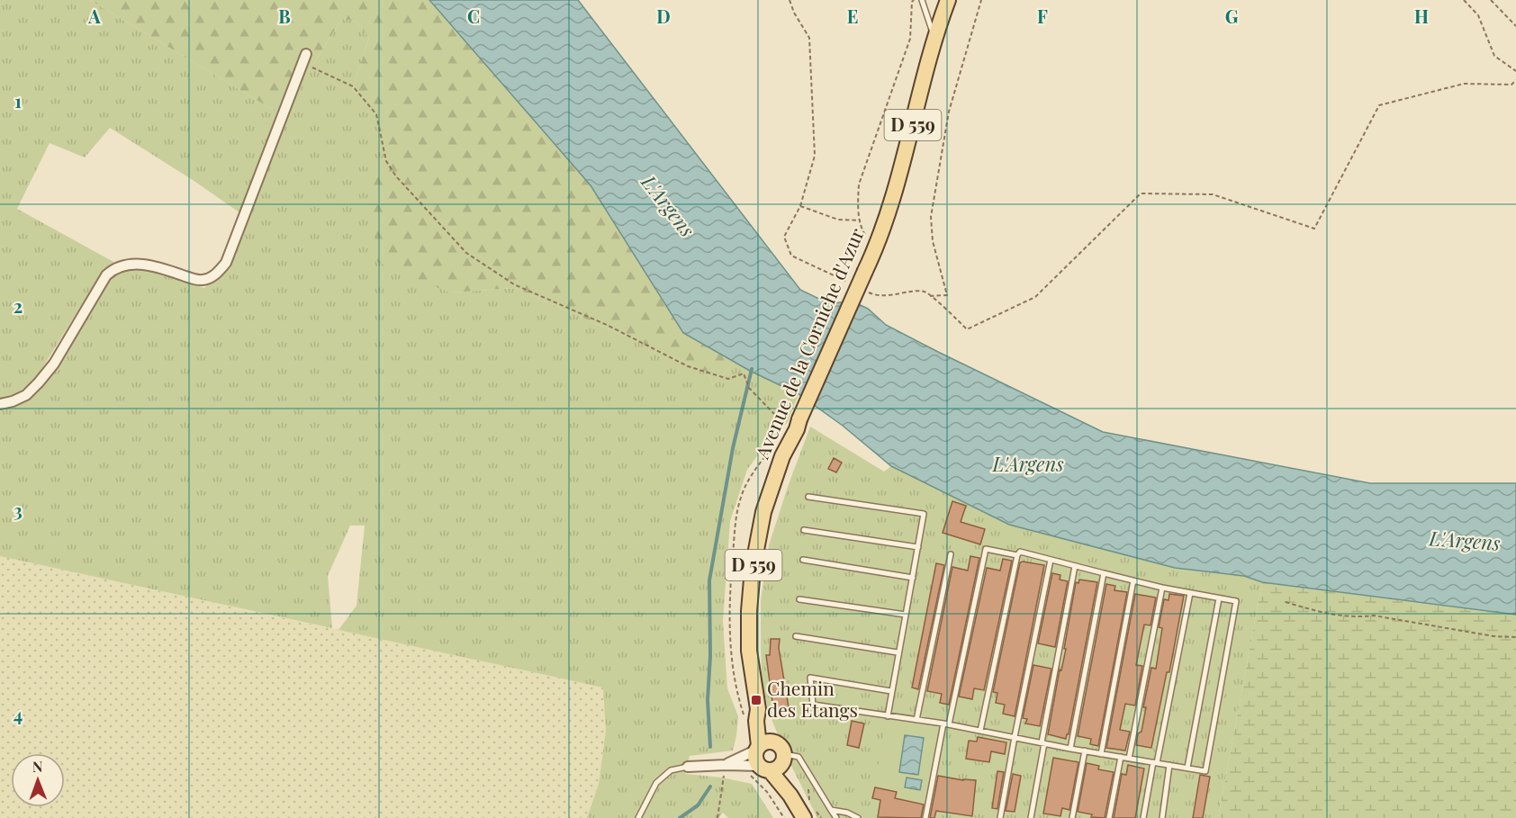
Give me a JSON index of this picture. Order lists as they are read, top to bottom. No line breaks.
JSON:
{"streets":{"main road":["D 559","Avenue de la Corniche d'Azur"]},"water":["L'Argens"],"places":{"transit":["Chemin des Etangs"]},"north":"top","grid":{"columns":["A","B","C","D","E","F","G","H"],"rows":["1","2","3","4"]}}
